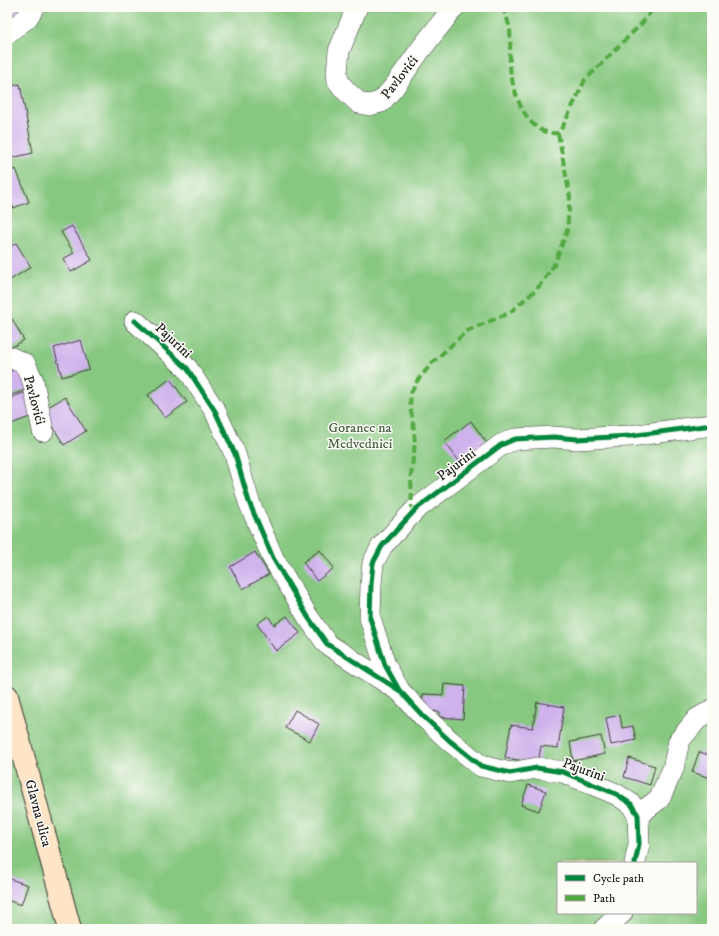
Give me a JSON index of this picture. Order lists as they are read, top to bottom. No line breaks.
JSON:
{"streets":{"main road":["Glavna ulica"],"street":["Pavlovići","Pajurini"]},"parks":["Goranec na Medvednici"],"legend":["Cycle path","Path"]}
